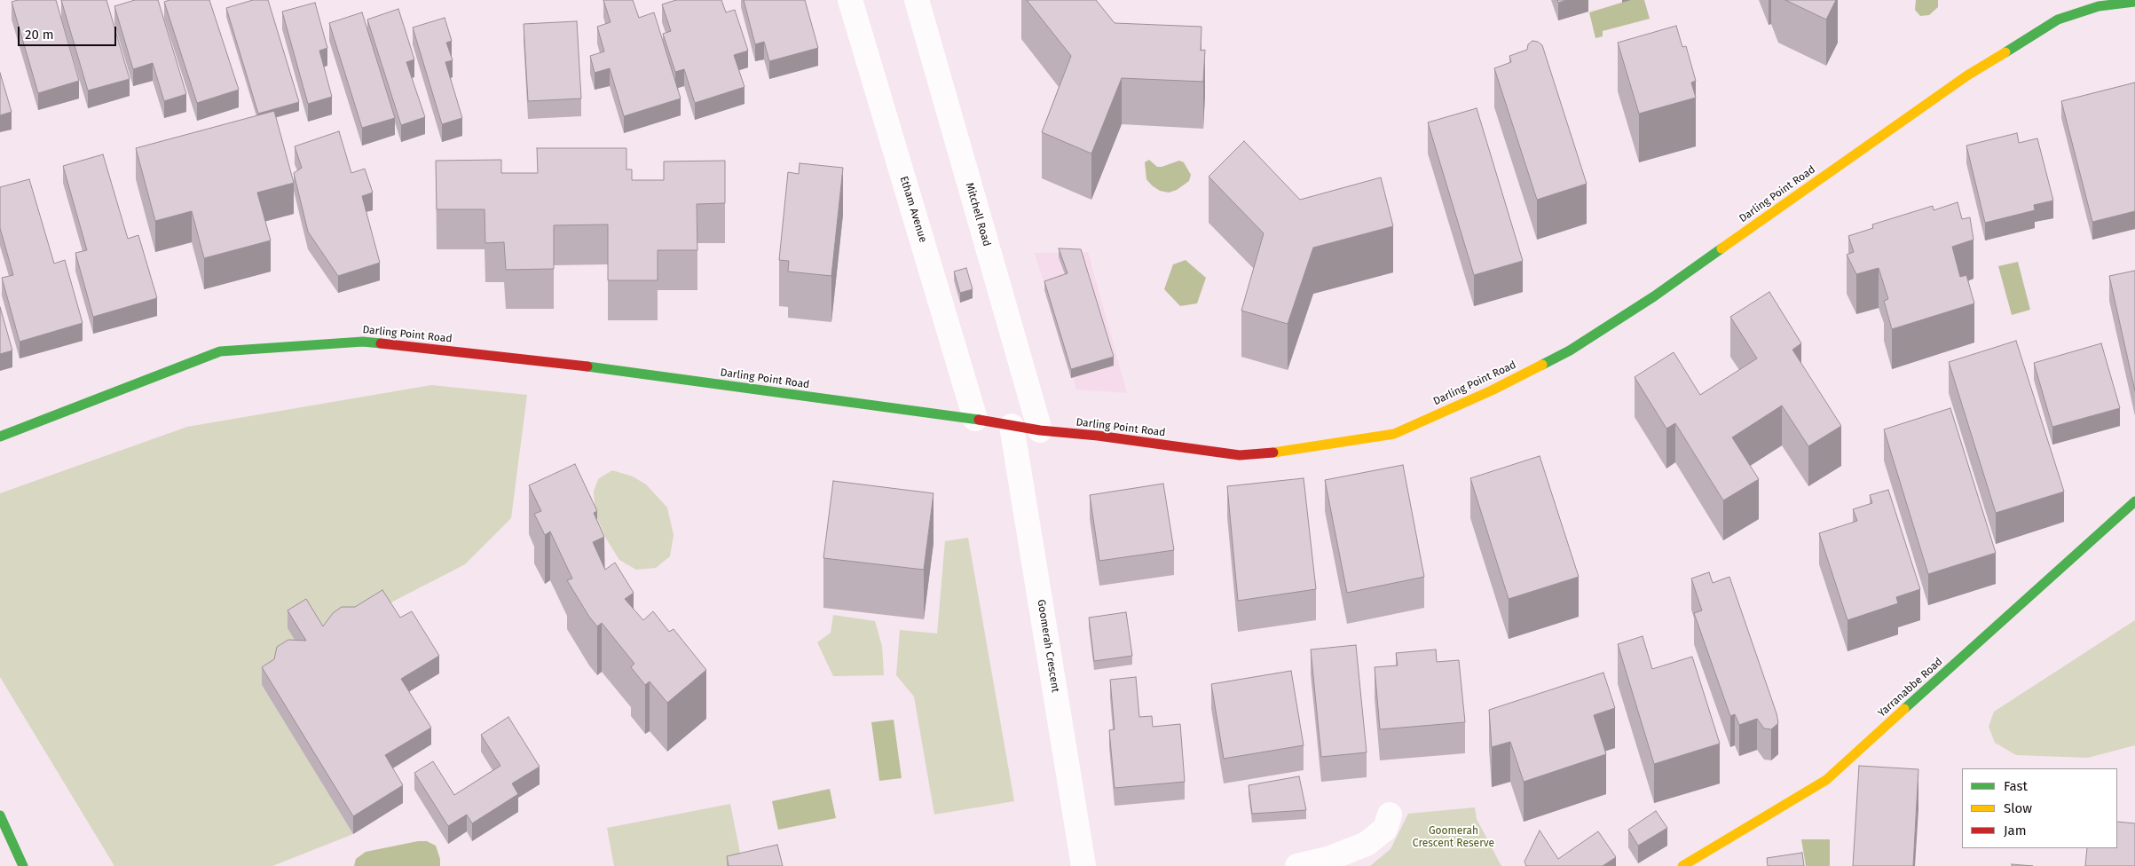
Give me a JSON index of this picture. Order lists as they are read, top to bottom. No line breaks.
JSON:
{"streets":{"street":["Darling Point Road","Etham Avenue","Mitchell Road","Goomerah Crescent","Yarranabbe Road"]},"crossings":[["Darling Point Road","Etham Avenue"],["Darling Point Road","Mitchell Road"],["Darling Point Road","Goomerah Crescent"]],"parks":["Goomerah Crescent Reserve"],"legend":["Fast","Slow","Jam"],"scale_bar":"20 m"}
